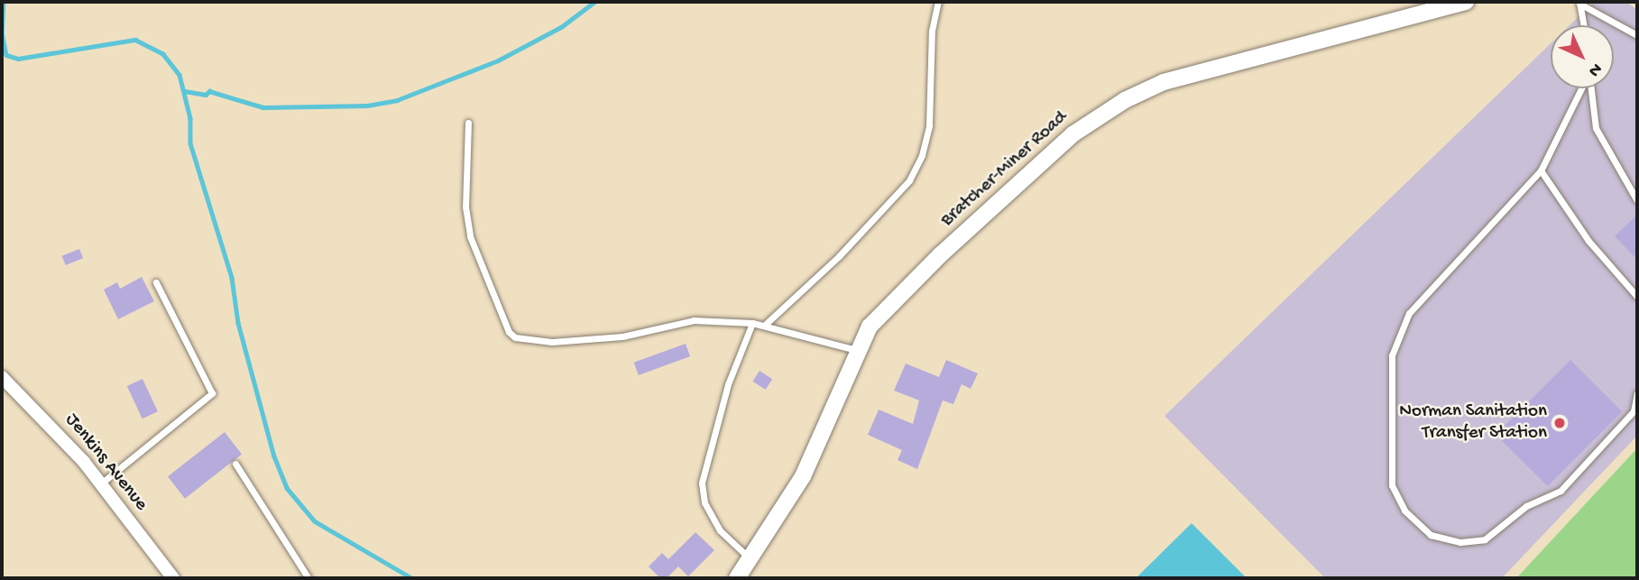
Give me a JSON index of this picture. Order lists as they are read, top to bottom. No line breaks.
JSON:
{"streets":{"street":["Bratcher-Miner Road","Jenkins Avenue"]},"places":["Norman Sanitation Transfer Station"],"north":"bottom right"}
